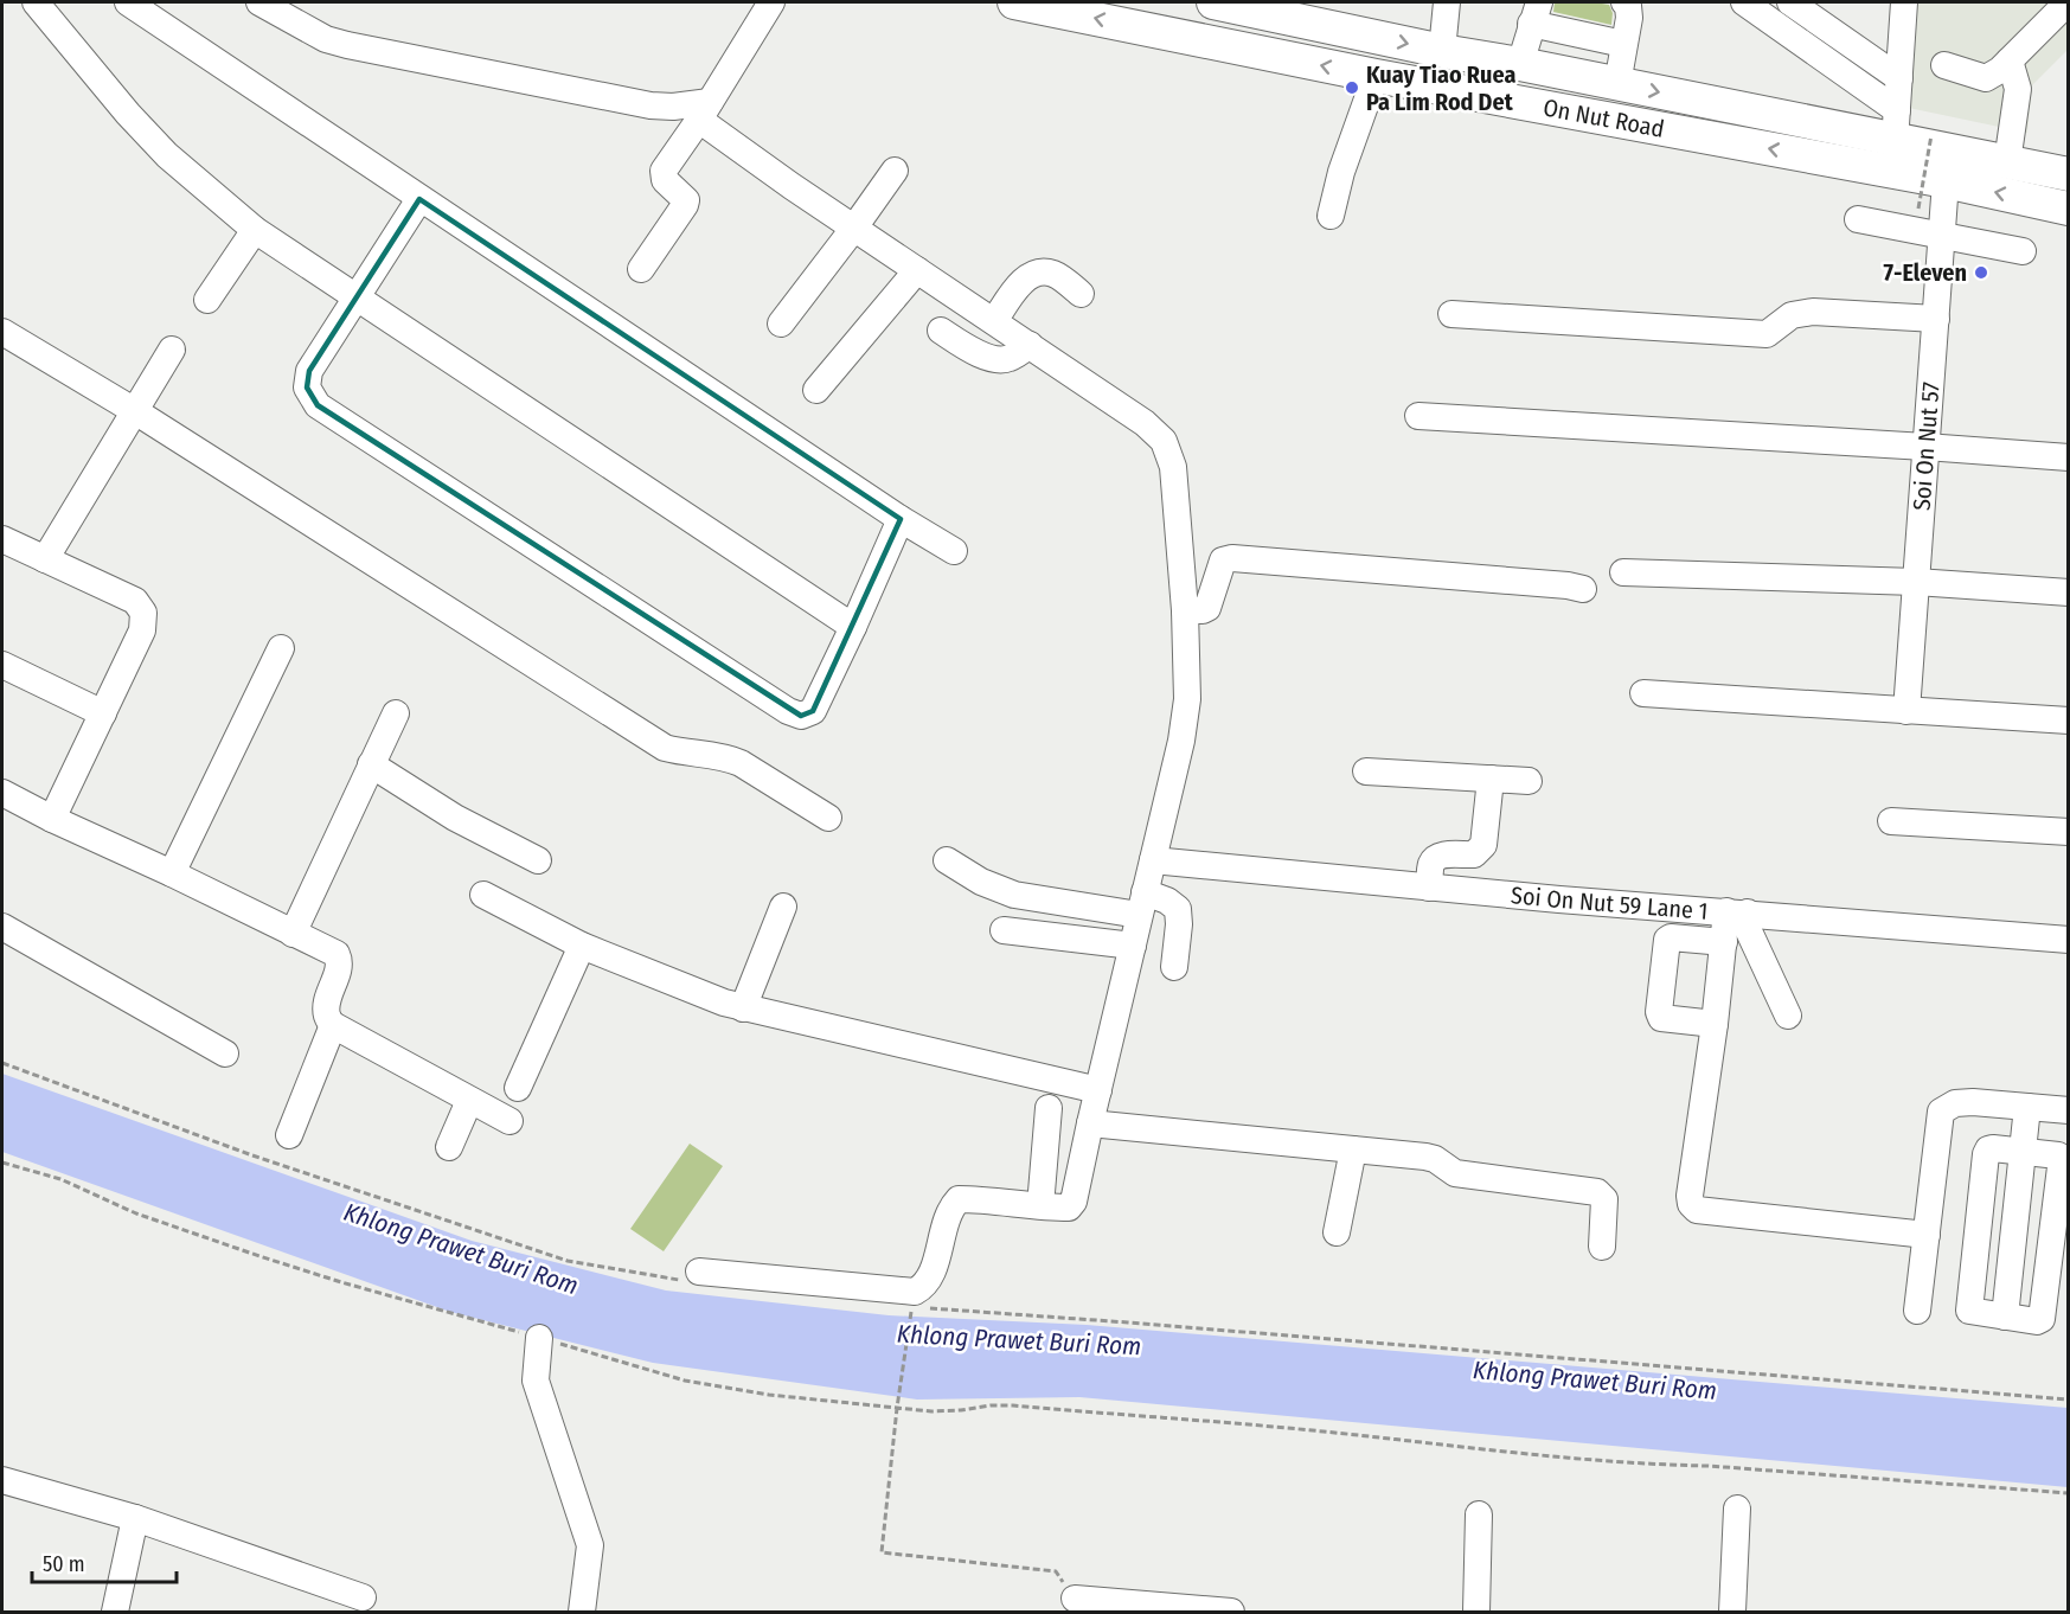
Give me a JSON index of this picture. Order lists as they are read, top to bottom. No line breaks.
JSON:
{"streets":{"main road":["On Nut Road"],"street":["Soi On Nut 57","Soi On Nut 59 Lane 1"]},"crossings":[["On Nut Road","Soi On Nut 57"]],"water":["Khlong Prawet Buri Rom"],"places":["Kuay Tiao Ruea Pa Lim Rod Det","7-Eleven"],"scale_bar":"50 m"}
